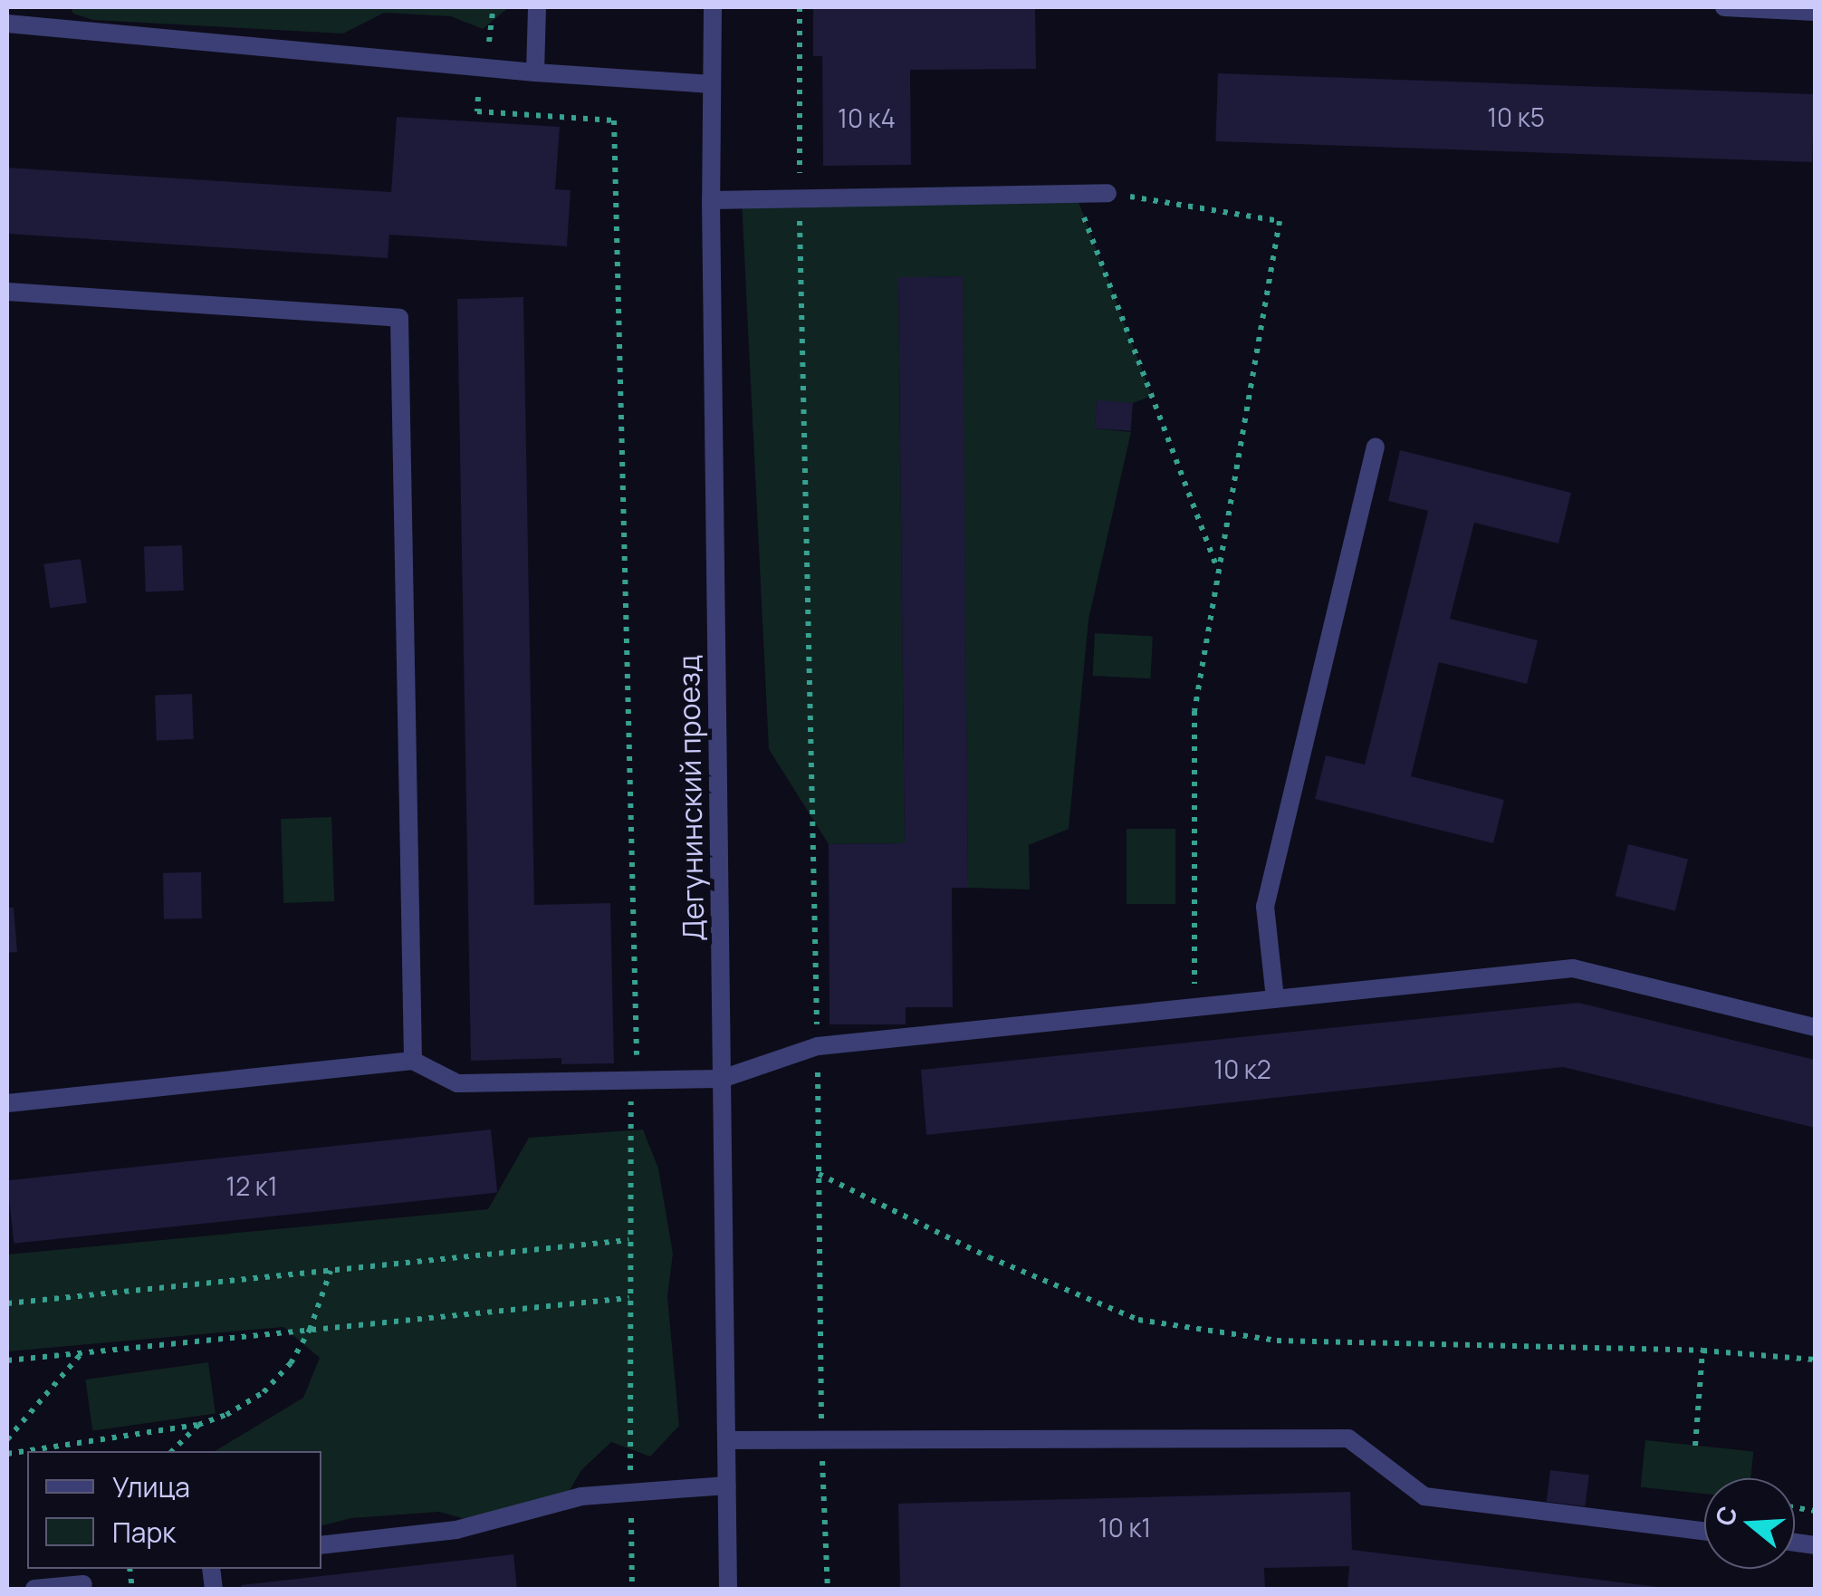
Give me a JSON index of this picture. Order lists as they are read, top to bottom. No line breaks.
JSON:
{"streets":{"street":["Дегунинский проезд"]},"house_numbers":["10 к5","10 к4","10 к2","12 к1","10 к1"],"legend":["Улица","Парк"],"north":"left"}
